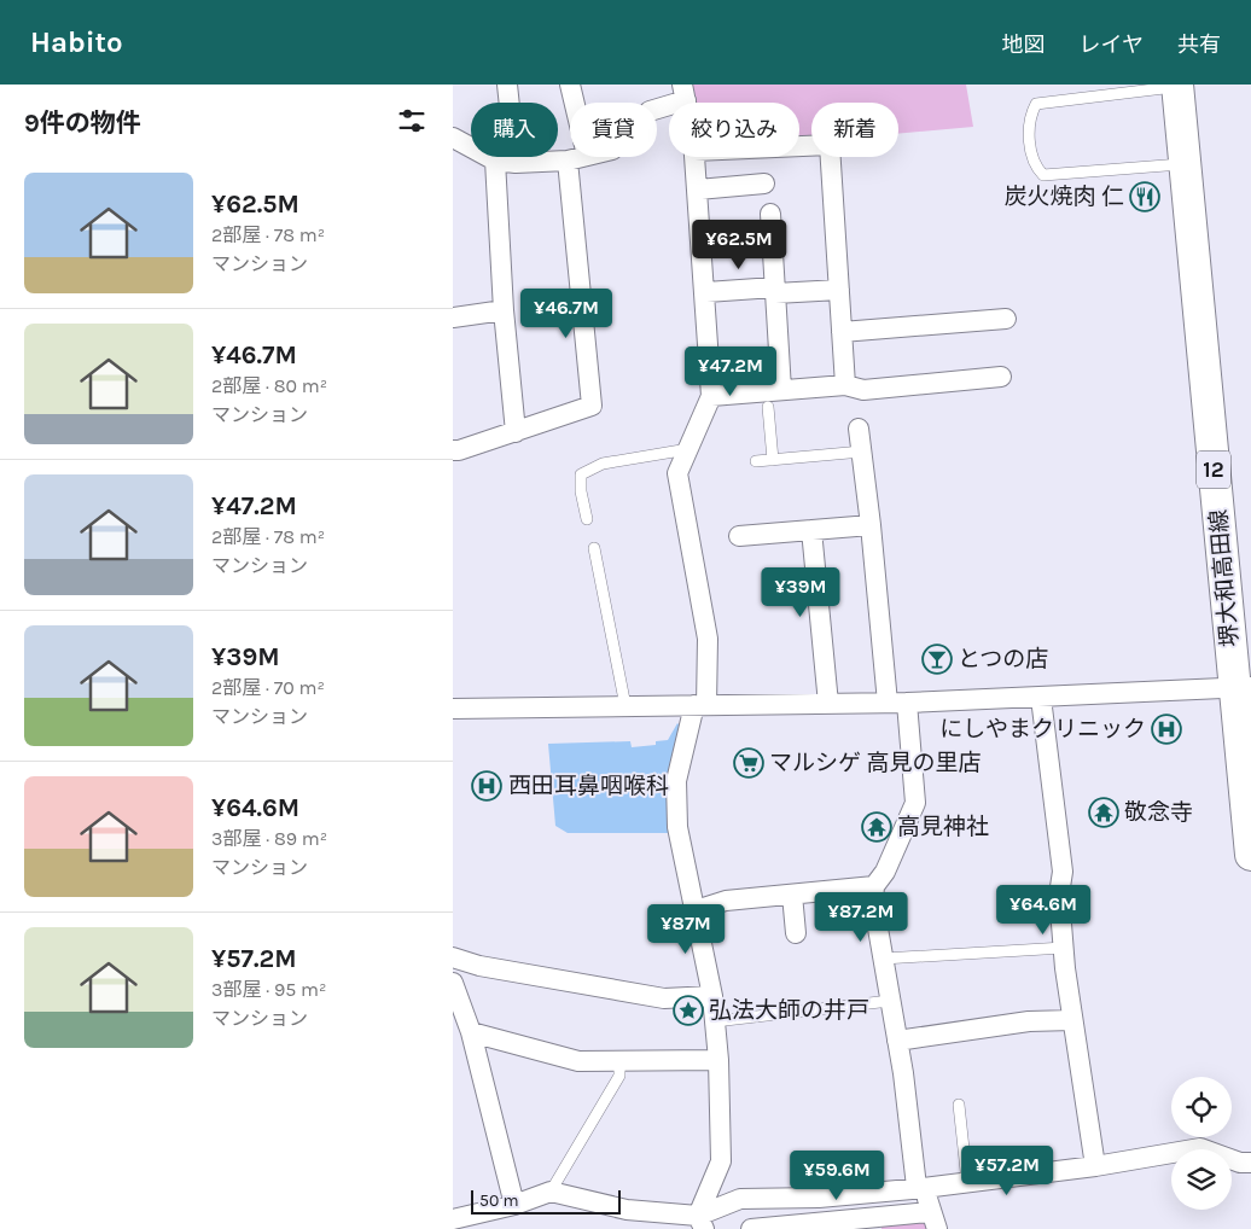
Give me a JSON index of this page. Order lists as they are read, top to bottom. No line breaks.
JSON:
{"streets":{"main road":["12","堺大和高田線"]},"places":{"restaurant":["炭火焼肉 仁"],"bar":["とつの店"],"hospital":["にしやまクリニック","西田耳鼻咽喉科"],"supermarket":["マルシゲ 高見の里店"],"temple":["敬念寺","高見神社"],"place":["弘法大師の井戸"]},"scale_bar":"50 m","page":{"header":"Habito","nav":["地図","レイヤ","共有"],"heading":"9件の物件","chip":["購入","賃貸","絞り込み","新着"],"list":[{"name":"¥62.5M","note":"2部屋 · 78 m² · マンション"},{"name":"¥46.7M","note":"2部屋 · 80 m² · マンション"},{"name":"¥47.2M","note":"2部屋 · 78 m² · マンション"},{"name":"¥39M","note":"2部屋 · 70 m² · マンション"},{"name":"¥64.6M","note":"3部屋 · 89 m² · マンション"},{"name":"¥57.2M","note":"3部屋 · 95 m² · マンション"}],"price":["¥62.5M","¥46.7M","¥47.2M","¥39M","¥64.6M","¥87.2M","¥87M","¥57.2M","¥59.6M"],"scale":"50 m"}}
